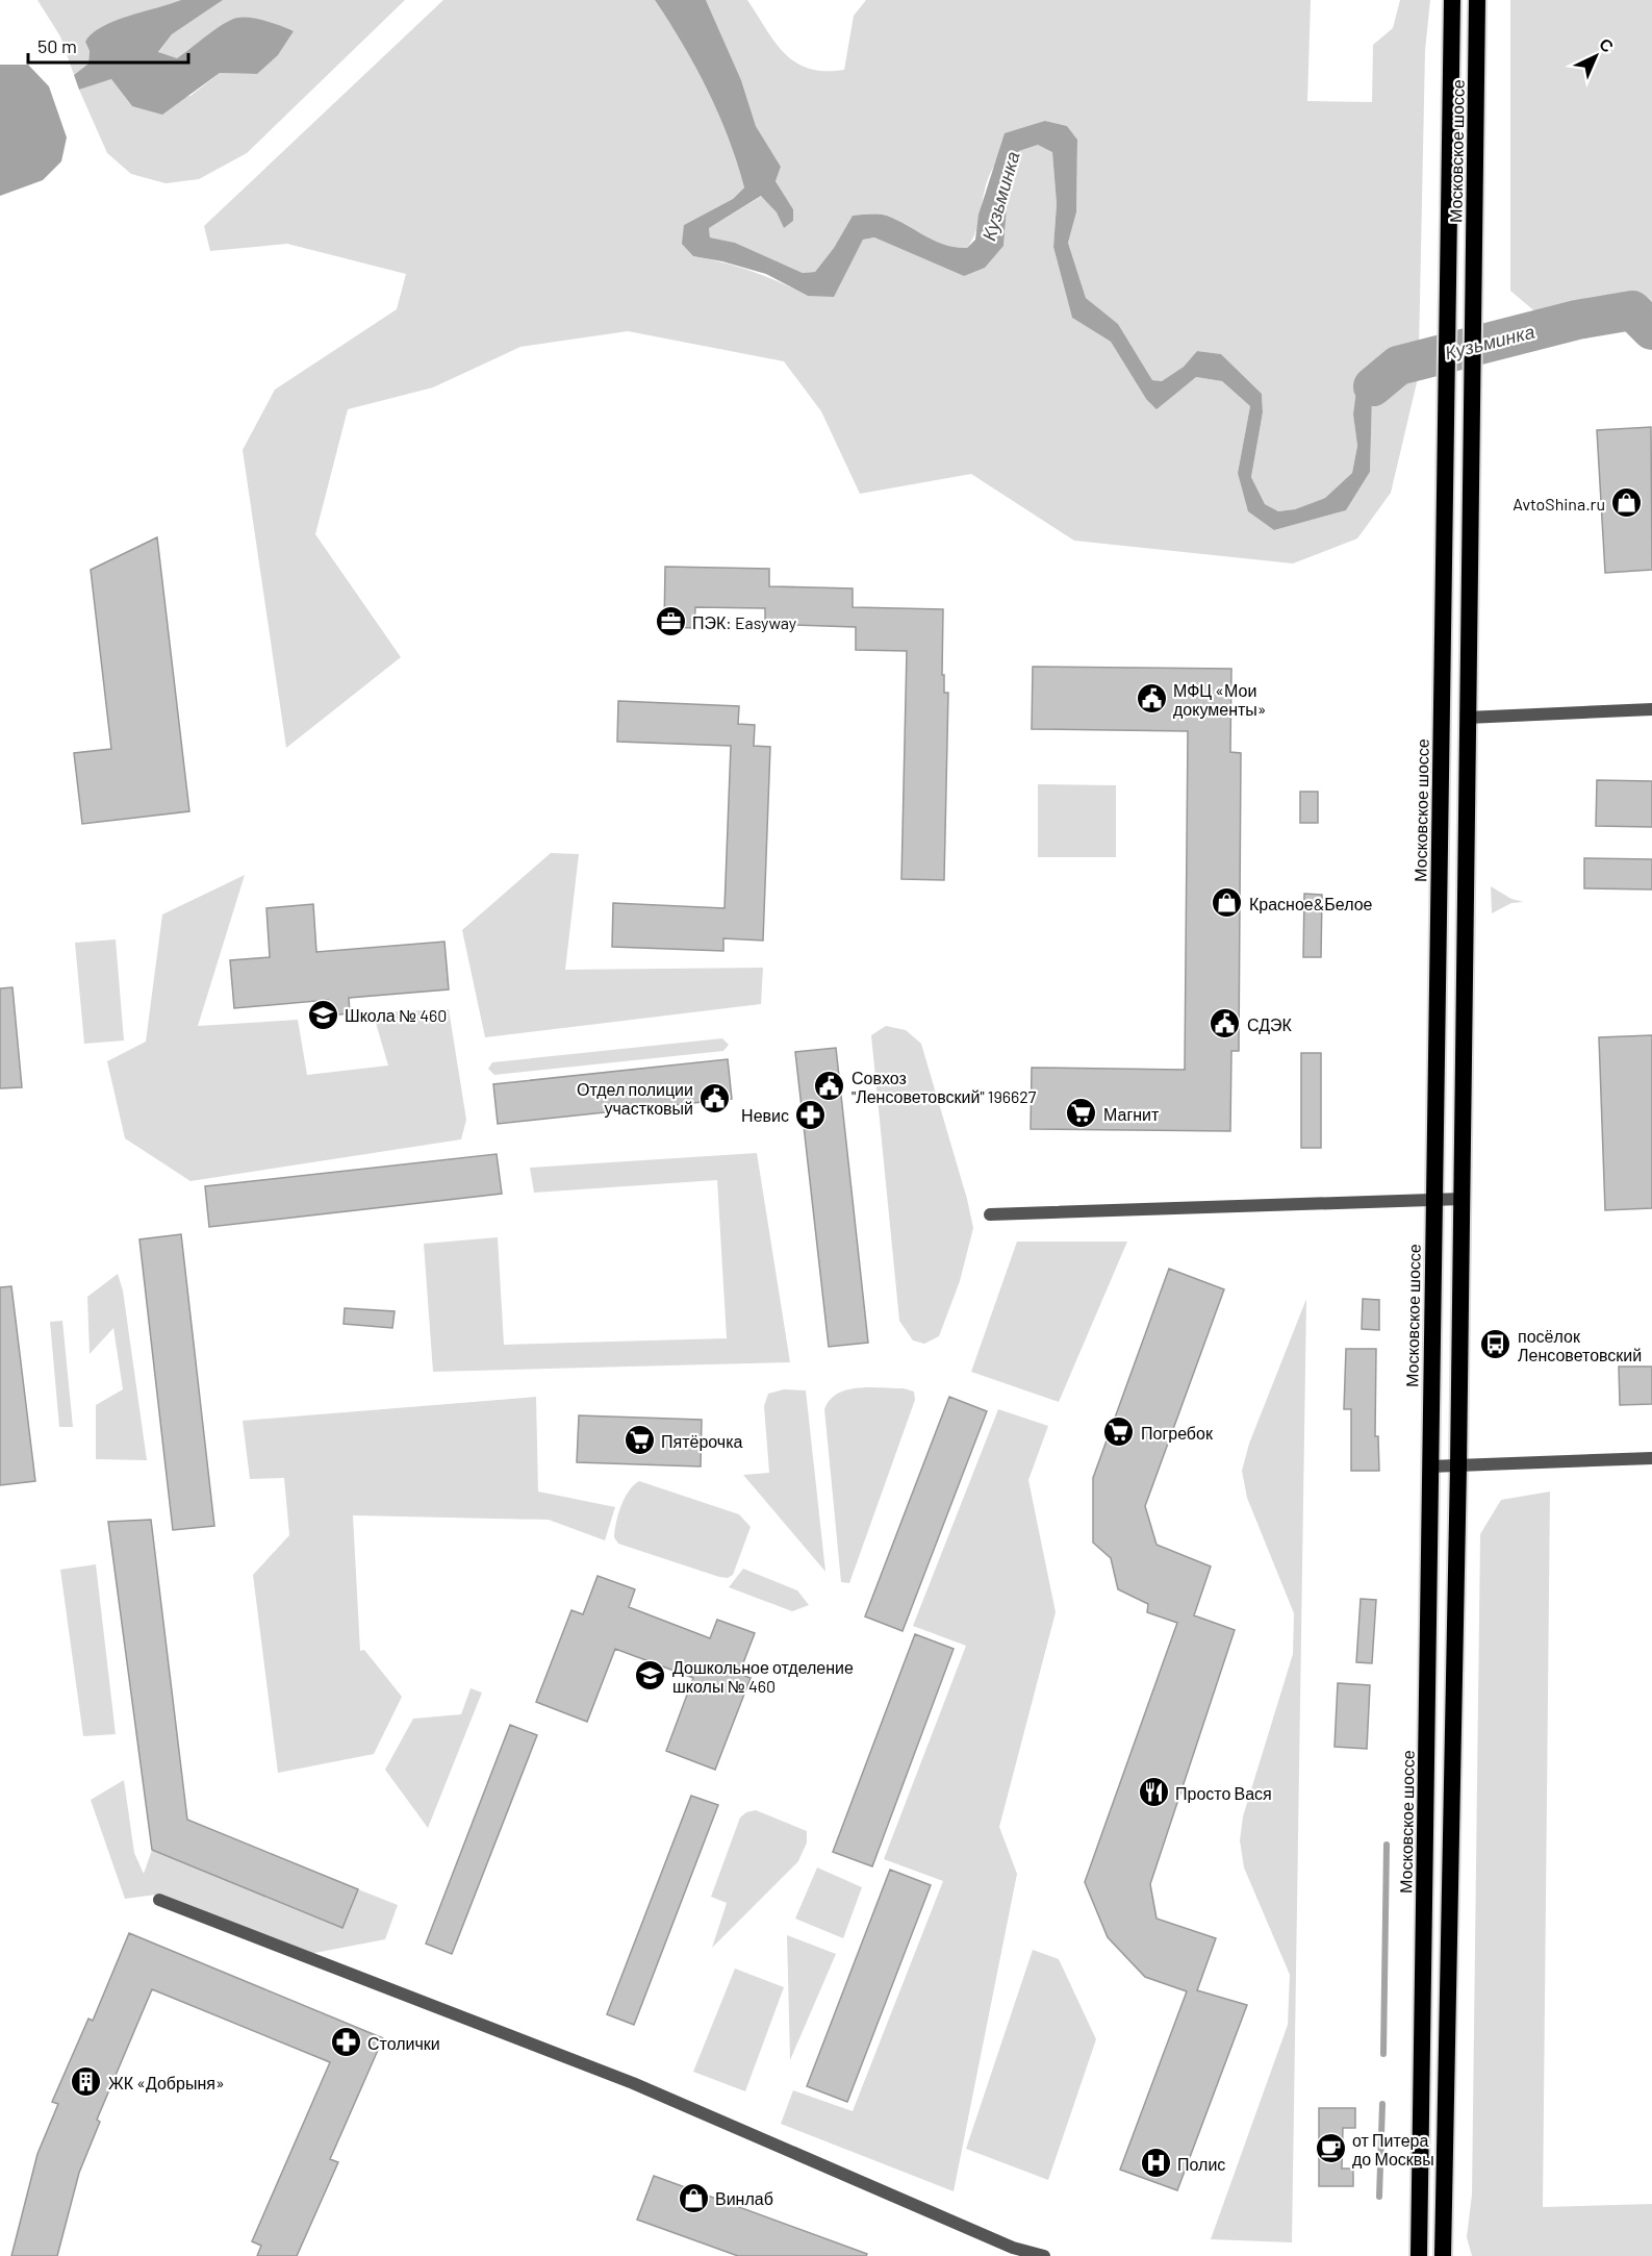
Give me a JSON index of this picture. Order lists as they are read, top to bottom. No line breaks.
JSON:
{"streets":{"highway":["Московское шоссе"]},"water":["Кузьминка"],"places":{"shop":["AvtoShina.ru","Красное&Белое","Винлаб"],"office":["ПЭК: Easyway"],"public building":["МФЦ «Мои документы»","СДЭК","Совхоз \"Ленсоветовский\" 196627","Отдел полиции участковый"],"school or university":["Школа № 460","Дошкольное отделение школы № 460"],"supermarket":["Магнит","Погребок","Пятёрочка"],"pharmacy":["Невис","Столички"],"bus stop":["посёлок Ленсоветовский"],"restaurant":["Просто Вася"],"building":["ЖК «Добрыня»"],"cafe":["от Питера до Москвы"],"hospital":["Полис"]},"scale_bar":"50 m","north":"top right"}
